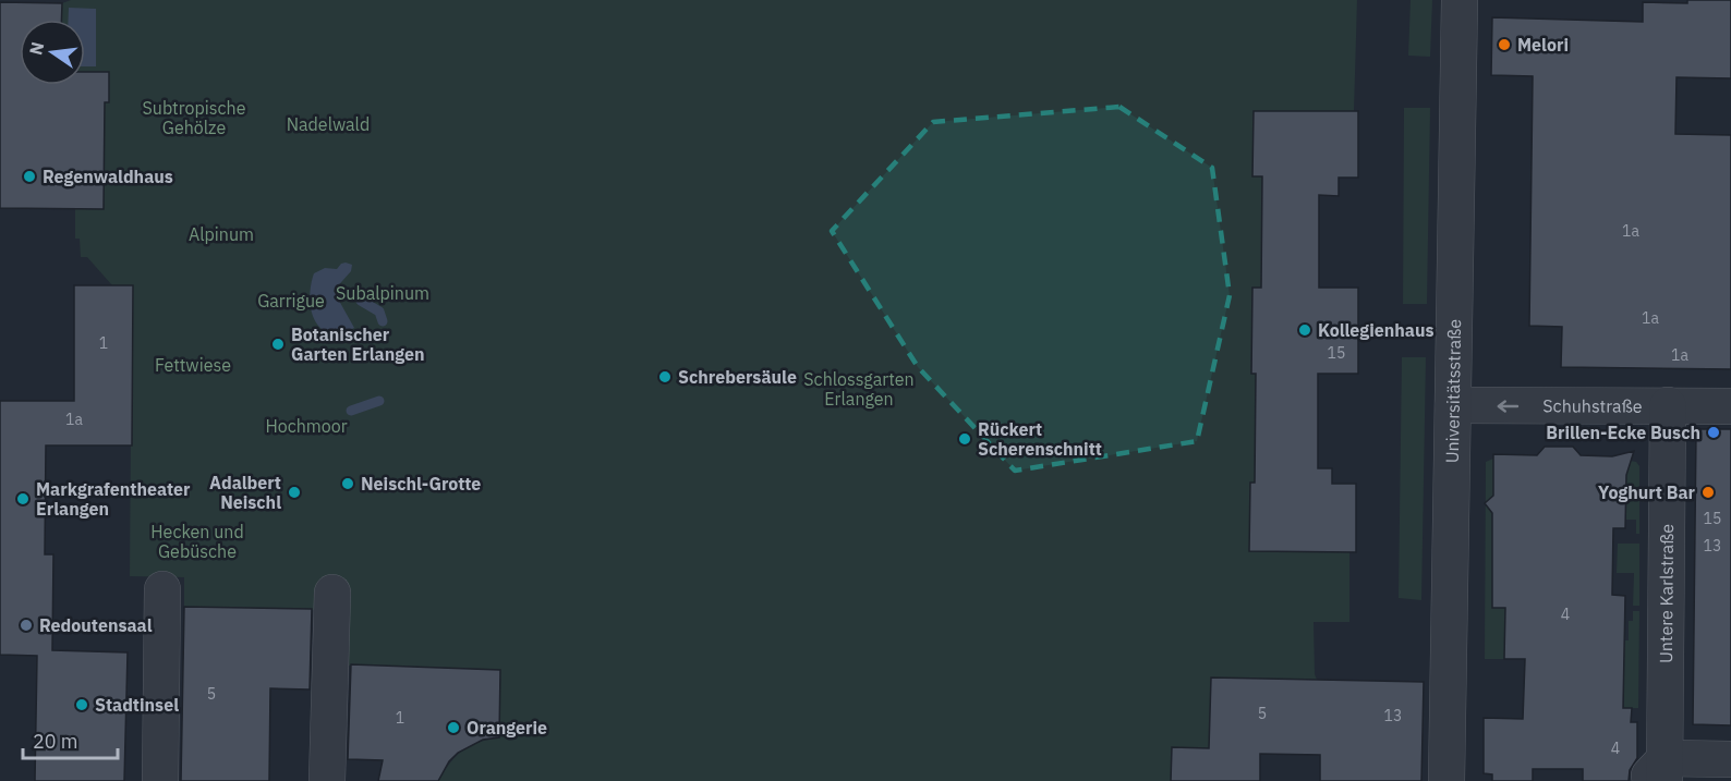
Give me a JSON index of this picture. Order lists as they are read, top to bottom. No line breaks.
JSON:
{"streets":{"street":["Universitätsstraße","Schuhstraße","Untere Karlstraße"]},"crossings":[["Universitätsstraße","Schuhstraße"],["Schuhstraße","Untere Karlstraße"]],"one_way":["Schuhstraße"],"parks":["Subtropische Gehölze","Nadelwald","Alpinum","Subalpinum","Garrigue","Fettwiese","Schlossgarten Erlangen","Hochmoor","Hecken und Gebüsche"],"places":["Melori","Regenwaldhaus","Kollegienhaus","Botanischer Garten Erlangen","Schrebersäule","Brillen-Ecke Busch","Rückert Scherenschnitt","Neischl-Grotte","Adalbert Neischl","Yoghurt Bar","Markgrafentheater Erlangen","Redoutensaal","Stadtinsel","Orangerie"],"house_numbers":["1a","1a","1","15","1a","1a","15","13","4","5","5","13","1","4"],"scale_bar":"20 m","north":"left"}
